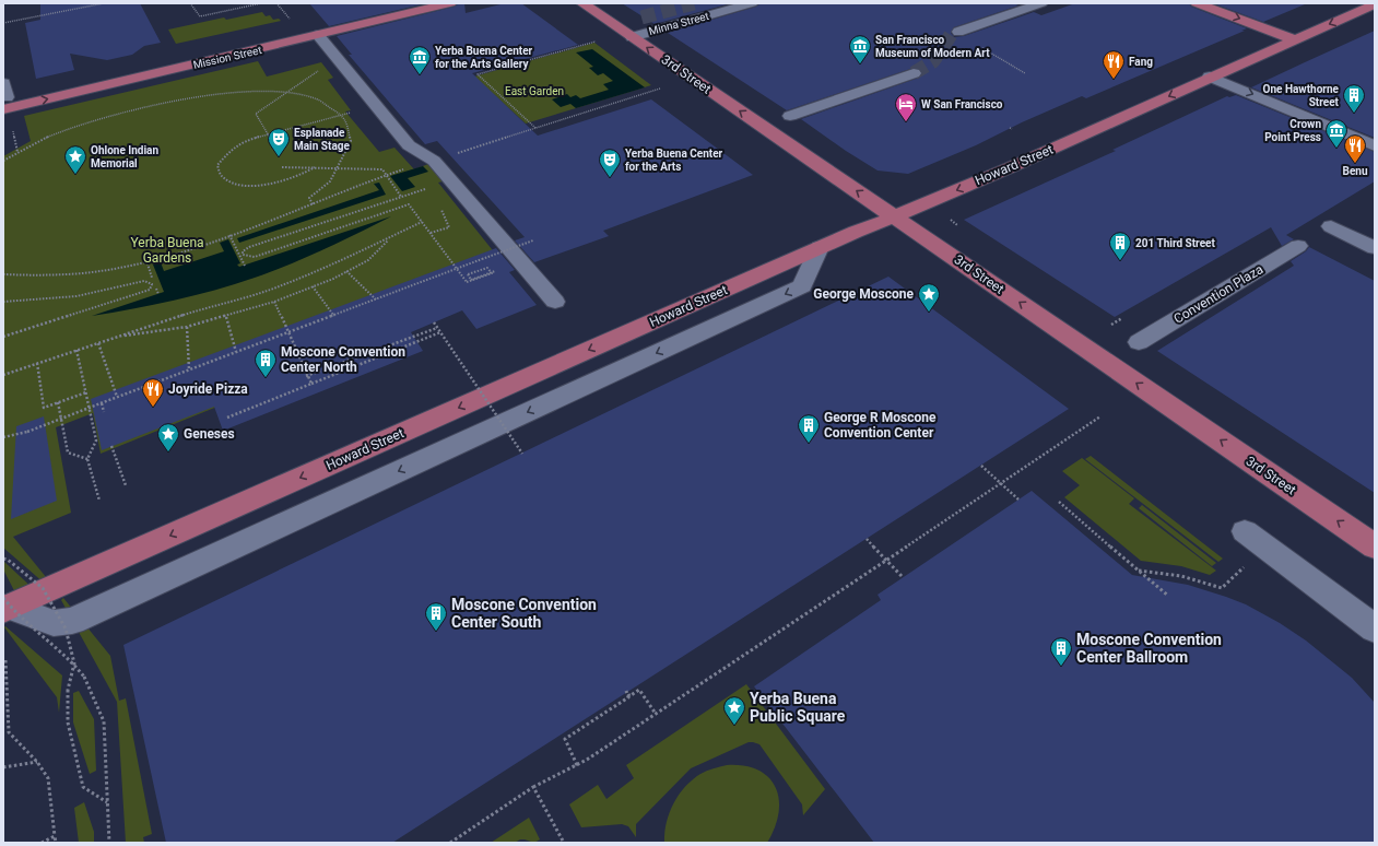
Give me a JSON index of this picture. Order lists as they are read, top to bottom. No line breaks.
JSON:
{"streets":{"main road":["Mission Street","3rd Street","Howard Street"],"street":["Minna Street","Convention Plaza"]},"crossings":[["Minna Street","3rd Street"],["3rd Street","Howard Street"]],"one_way":["3rd Street","Howard Street"],"parks":["East Garden","Yerba Buena Gardens"],"places":{"museum":["San Francisco Museum of Modern Art","Yerba Buena Center for the Arts Gallery","Crown Point Press"],"restaurant":["Fang","Benu","Joyride Pizza"],"building":["One Hawthorne Street","201 Third Street","Moscone Convention Center North","George R Moscone Convention Center","Moscone Convention Center South","Moscone Convention Center Ballroom"],"hotel":["W San Francisco"],"theatre":["Esplanade Main Stage","Yerba Buena Center for the Arts"],"place":["Ohlone Indian Memorial","George Moscone","Geneses","Yerba Buena Public Square"]}}
